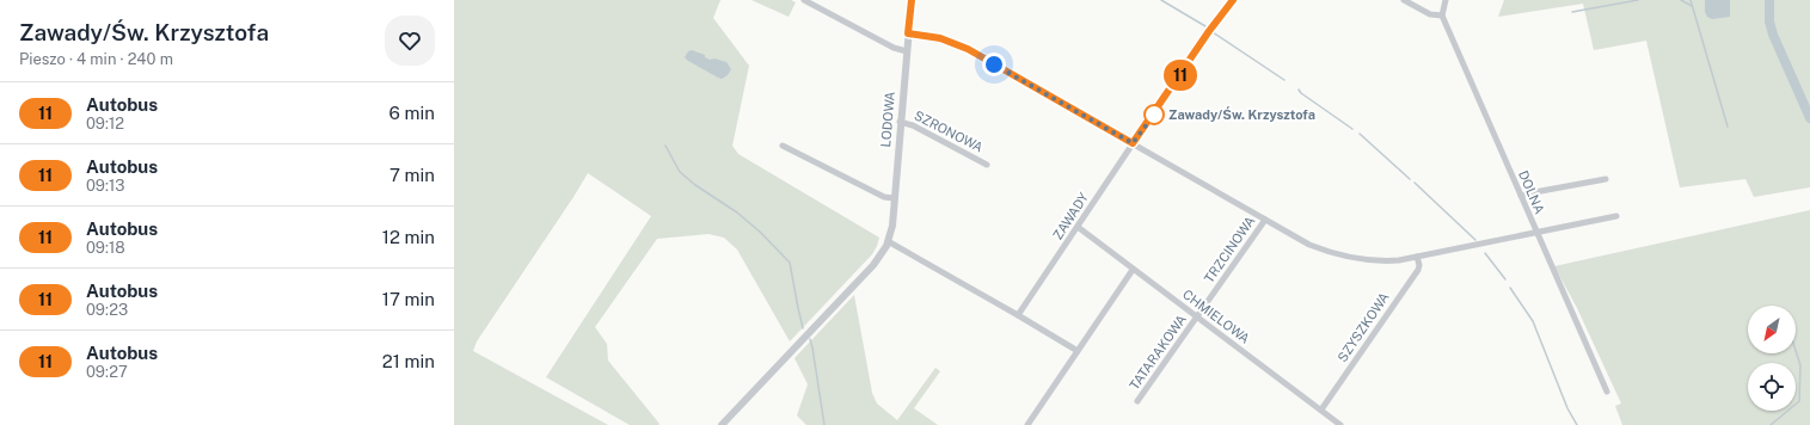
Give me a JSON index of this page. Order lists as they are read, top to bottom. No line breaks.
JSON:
{"streets":{"street":["LODOWA","SZRONOWA","DOLNA","ZAWADY","TRZCINOWA","CHMIELOWA","SZYSZKOWA","TATARAKOWA"]},"crossings":[["LODOWA","SZRONOWA"],["ZAWADY","CHMIELOWA"],["TRZCINOWA","CHMIELOWA"],["TRZCINOWA","TATARAKOWA"],["CHMIELOWA","SZYSZKOWA"],["CHMIELOWA","TATARAKOWA"]],"places":["Zawady/Św. Krzysztofa"],"lines":["bus line 11"],"north":"bottom left","page":{"heading":["Zawady/Św. Krzysztofa","Pieszo · 4 min · 240 m"],"on_map":"11","list":[{"mark":"11","name":"Autobus","note":"09:12","value":"6 min"},{"mark":"11","name":"Autobus","note":"09:13","value":"7 min"},{"mark":"11","name":"Autobus","note":"09:18","value":"12 min"},{"mark":"11","name":"Autobus","note":"09:23","value":"17 min"},{"mark":"11","name":"Autobus","note":"09:27","value":"21 min"}]}}
